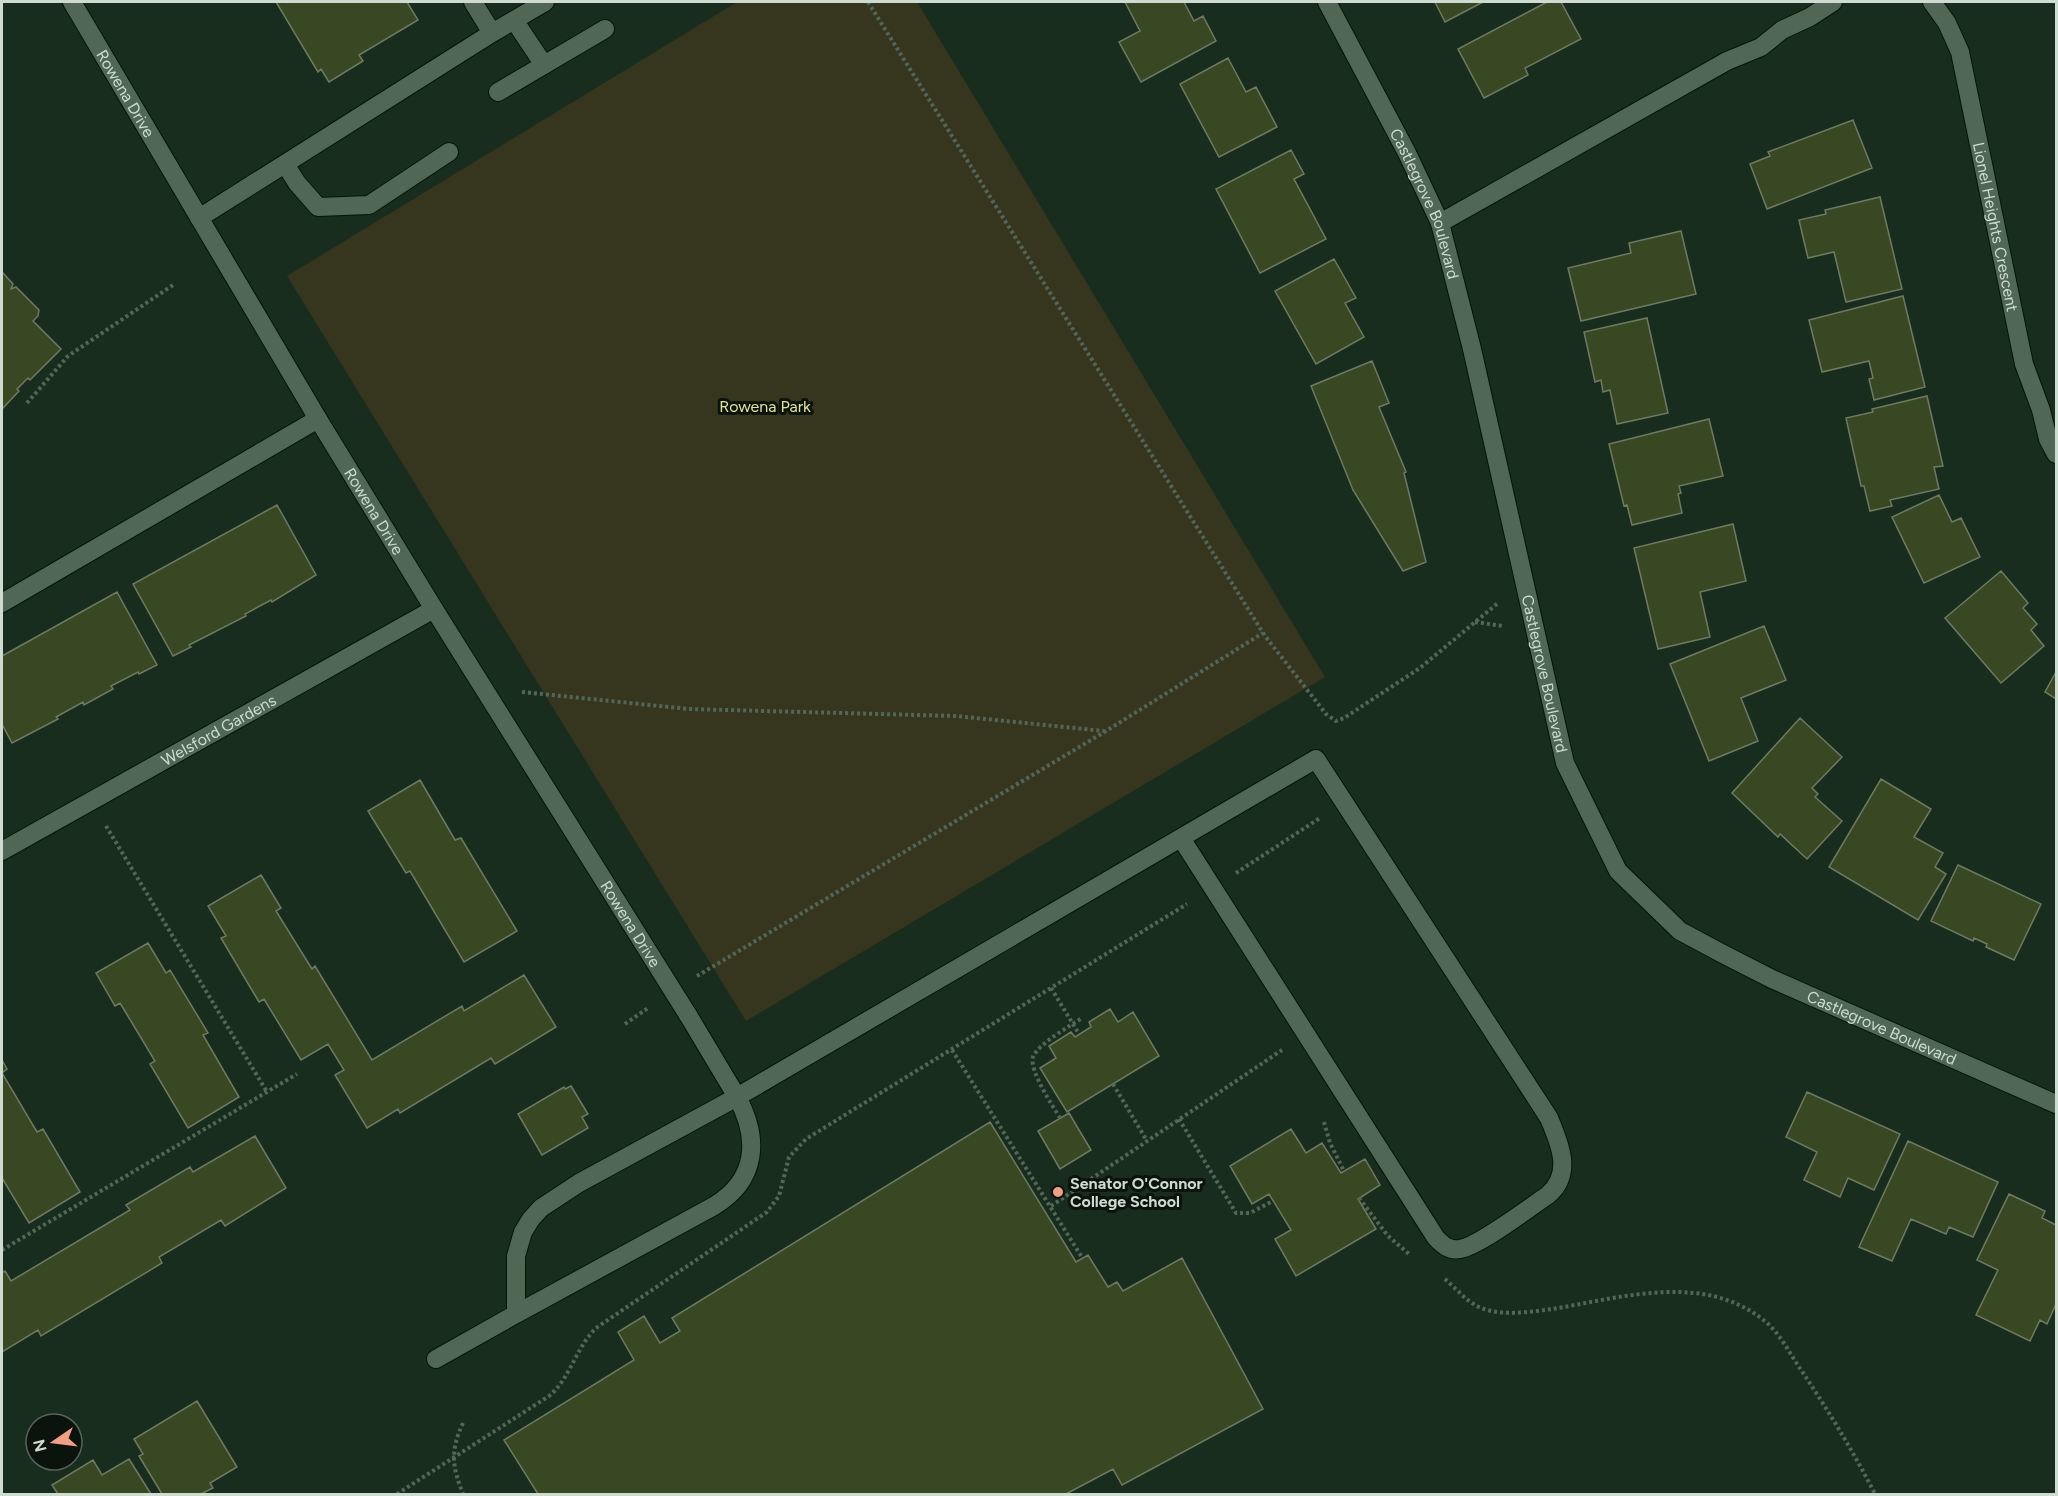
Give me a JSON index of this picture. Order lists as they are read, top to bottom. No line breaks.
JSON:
{"streets":{"street":["Rowena Drive","Castlegrove Boulevard","Lionel Heights Crescent","Welsford Gardens"]},"crossings":[["Rowena Drive","Welsford Gardens"]],"parks":["Rowena Park"],"places":["Senator O'Connor College School"],"north":"left"}
